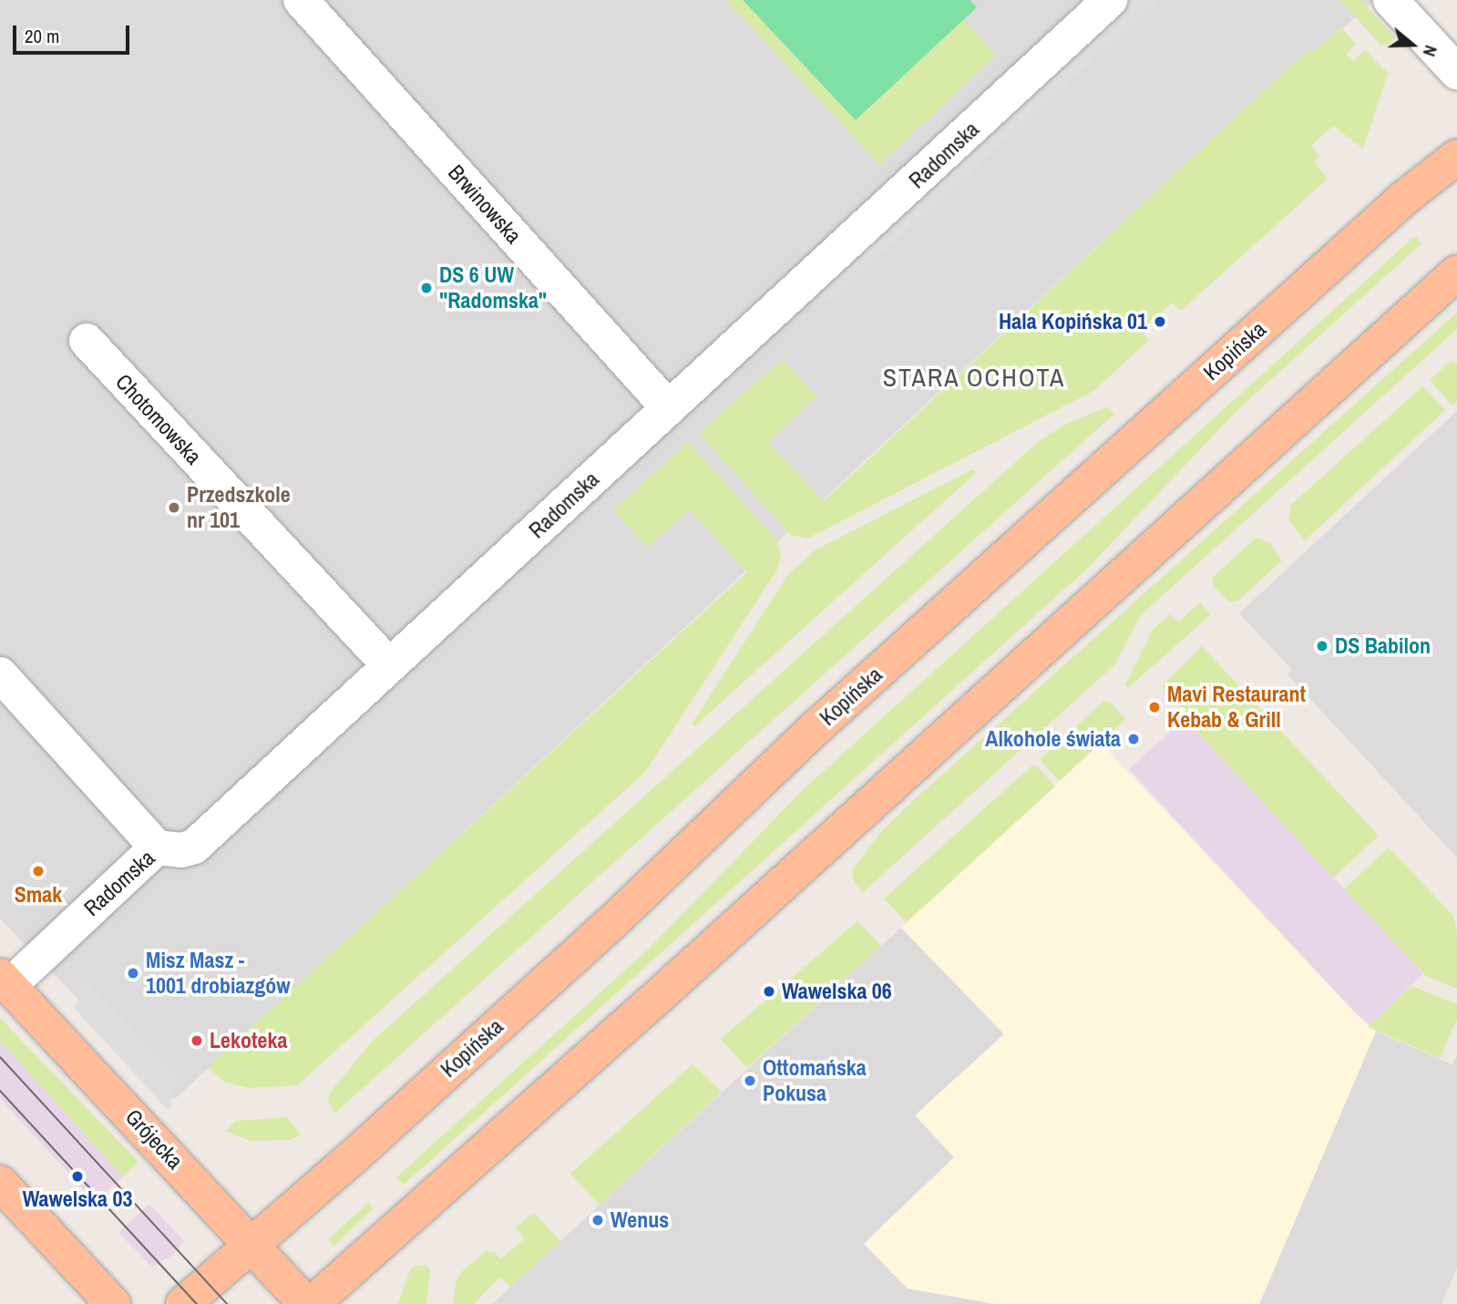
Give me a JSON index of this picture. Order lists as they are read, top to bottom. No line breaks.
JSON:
{"streets":{"main road":["Kopińska","Grójecka"],"street":["Radomska","Brwinowska","Chotomowska"]},"crossings":[["Radomska","Brwinowska"],["Radomska","Chotomowska"],["Radomska","Grójecka"],["Kopińska","Grójecka"]],"districts":["STARA OCHOTA"],"places":["DS 6 UW \"Radomska\"","Hala Kopińska 01","Przedszkole nr 101","DS Babilon","Mavi Restaurant Kebab & Grill","Alkohole świata","Smak","Misz Masz - 1001 drobiazgów","Wawelska 06","Lekoteka","Ottomańska Pokusa","Wawelska 03","Wenus"],"scale_bar":"20 m","north":"right"}
